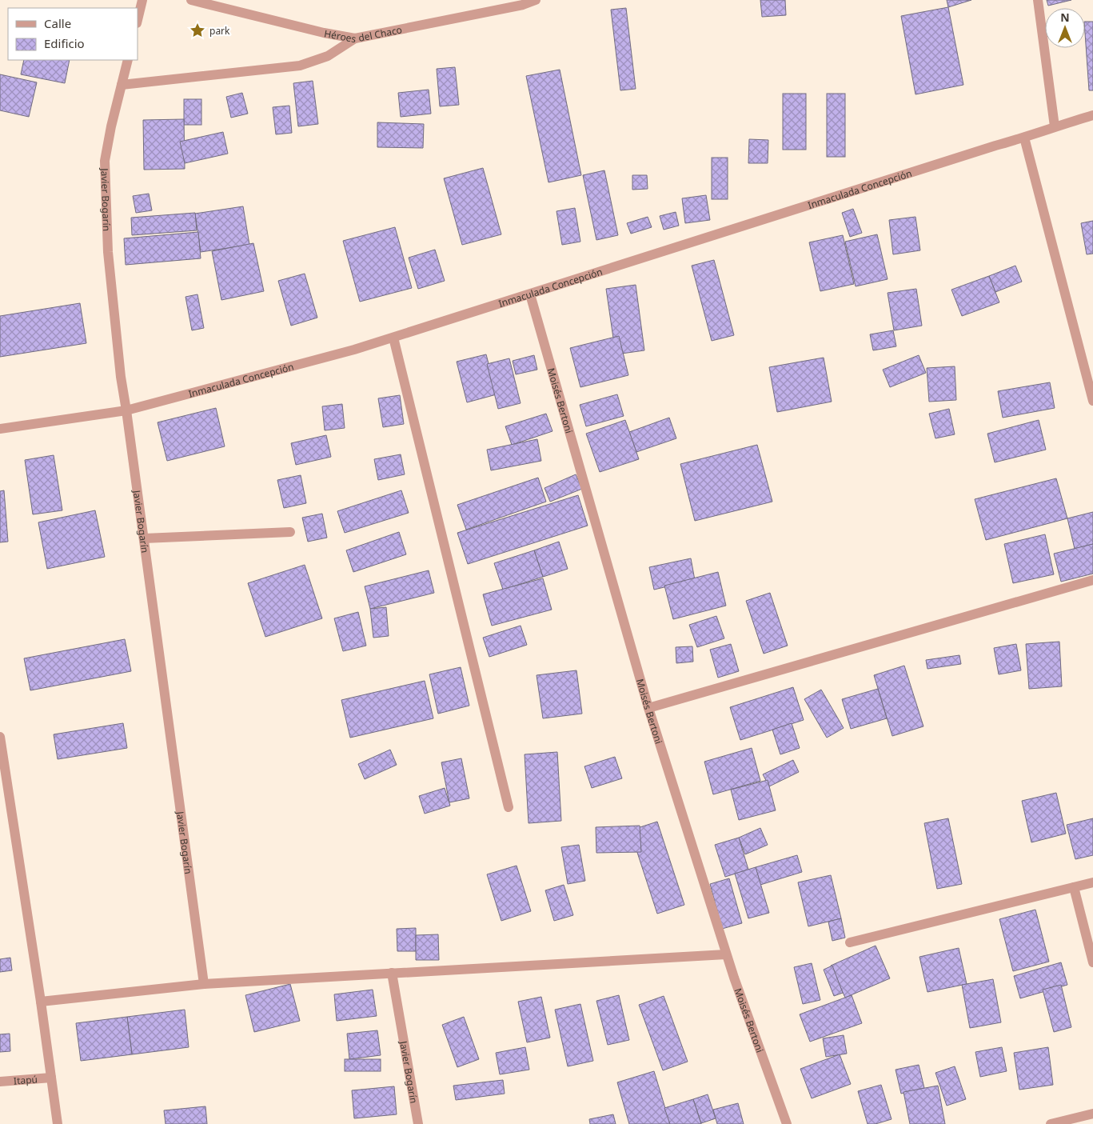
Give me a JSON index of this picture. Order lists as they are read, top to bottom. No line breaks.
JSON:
{"streets":{"street":["Héroes del Chaco","Inmaculada Concepción","Javier Bogarín","Moisés Bertoni","Itapú"]},"crossings":[["Inmaculada Concepción","Javier Bogarín"],["Inmaculada Concepción","Moisés Bertoni"]],"places":{"place":["park"]},"legend":["Calle","Edificio"],"north":"top"}
